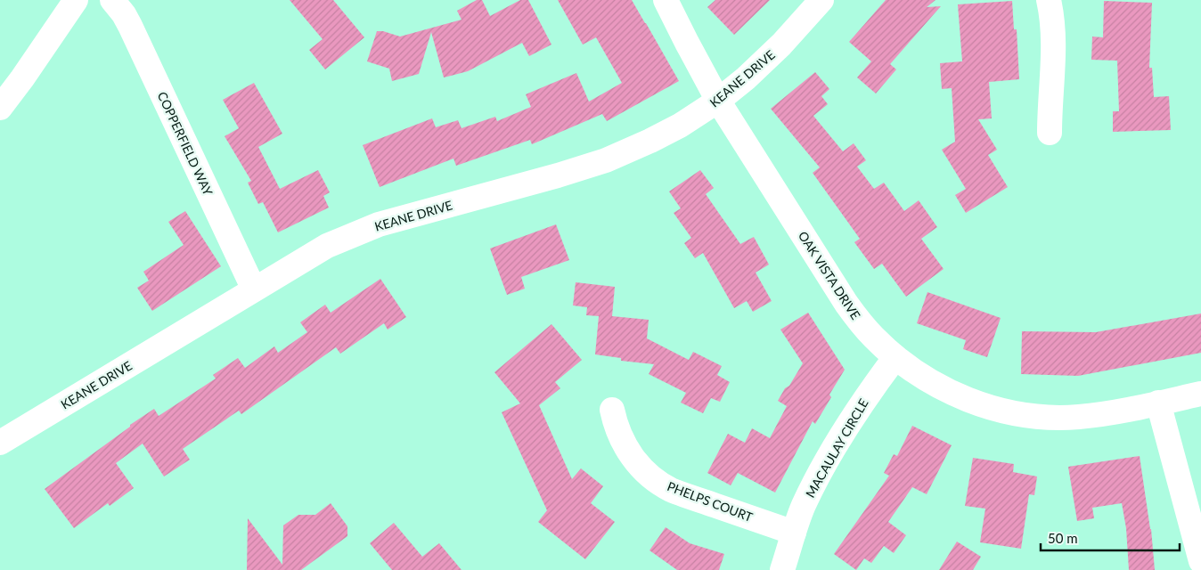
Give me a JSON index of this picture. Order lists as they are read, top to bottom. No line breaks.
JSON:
{"streets":{"street":["KEANE DRIVE","COPPERFIELD WAY","OAK VISTA DRIVE","MACAULAY CIRCLE","PHELPS COURT"]},"crossings":[["KEANE DRIVE","COPPERFIELD WAY"],["KEANE DRIVE","OAK VISTA DRIVE"],["OAK VISTA DRIVE","MACAULAY CIRCLE"],["MACAULAY CIRCLE","PHELPS COURT"]],"scale_bar":"50 m"}
